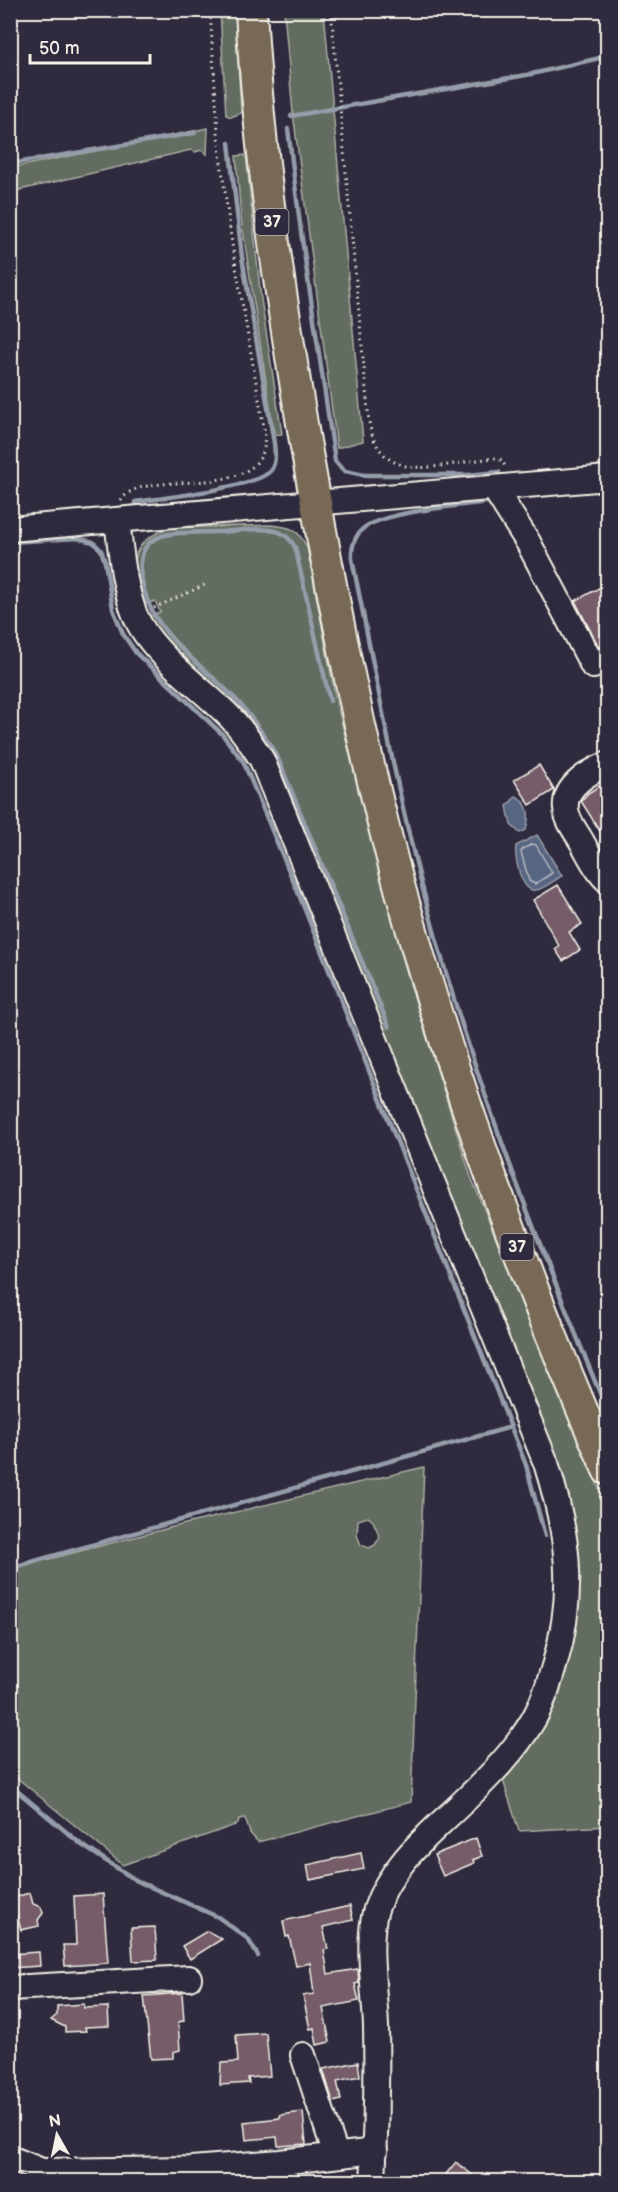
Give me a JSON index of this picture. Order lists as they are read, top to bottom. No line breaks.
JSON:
{"streets":{"main road":["37"]},"scale_bar":"50 m","north":"top"}
